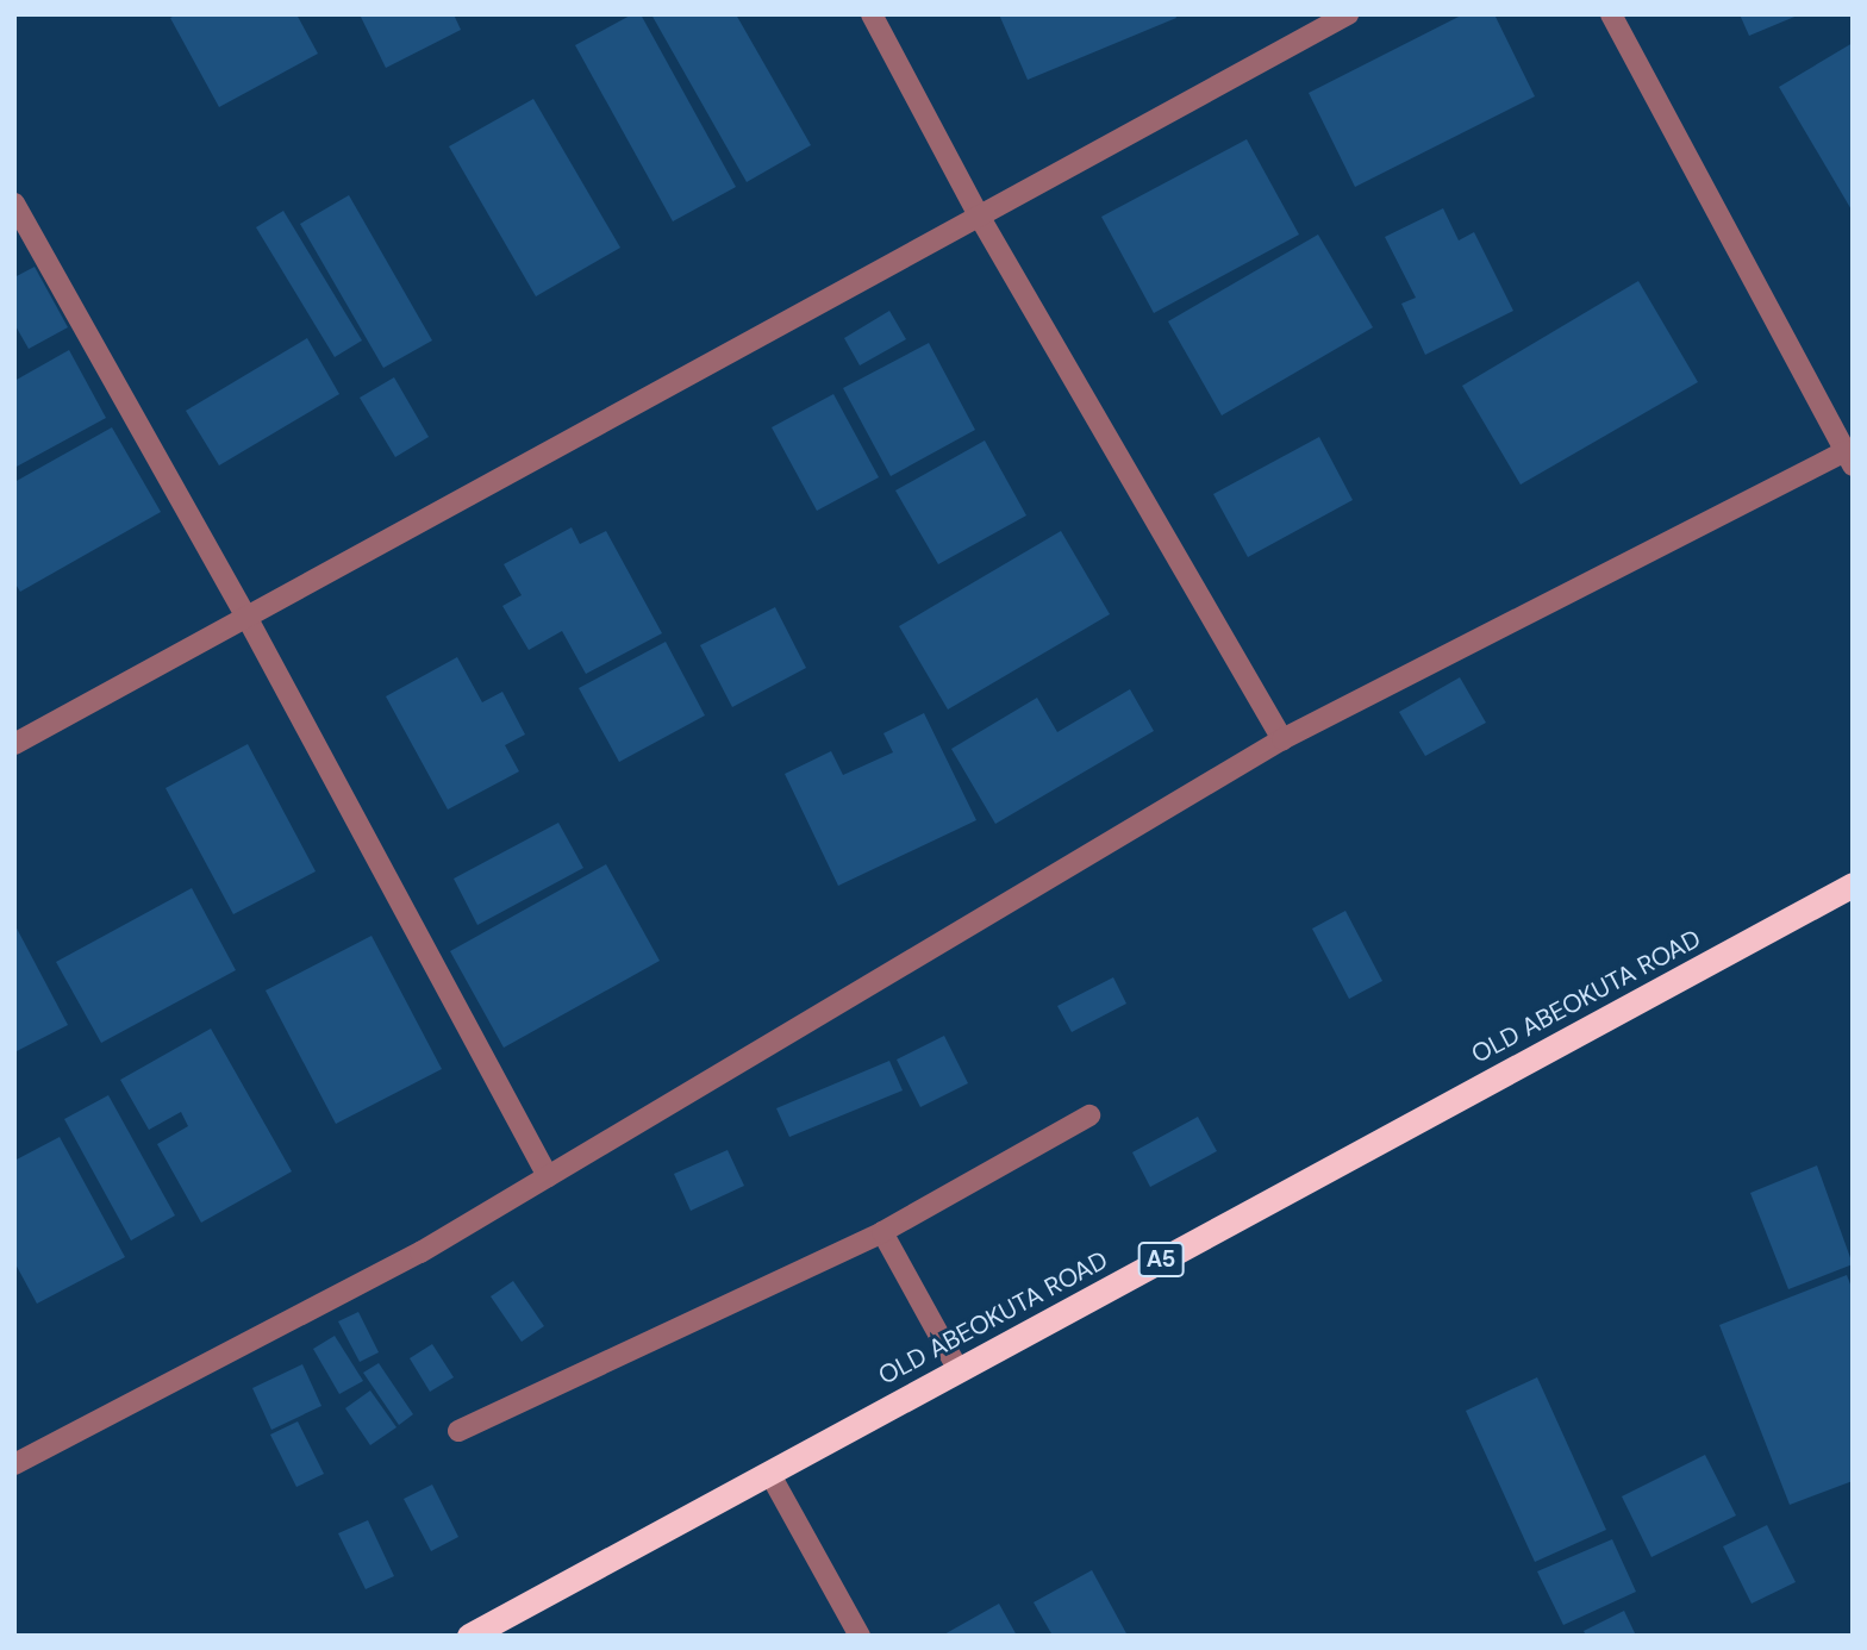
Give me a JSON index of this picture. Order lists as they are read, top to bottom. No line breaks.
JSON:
{"streets":{"highway":["OLD ABEOKUTA ROAD","A5"]}}
